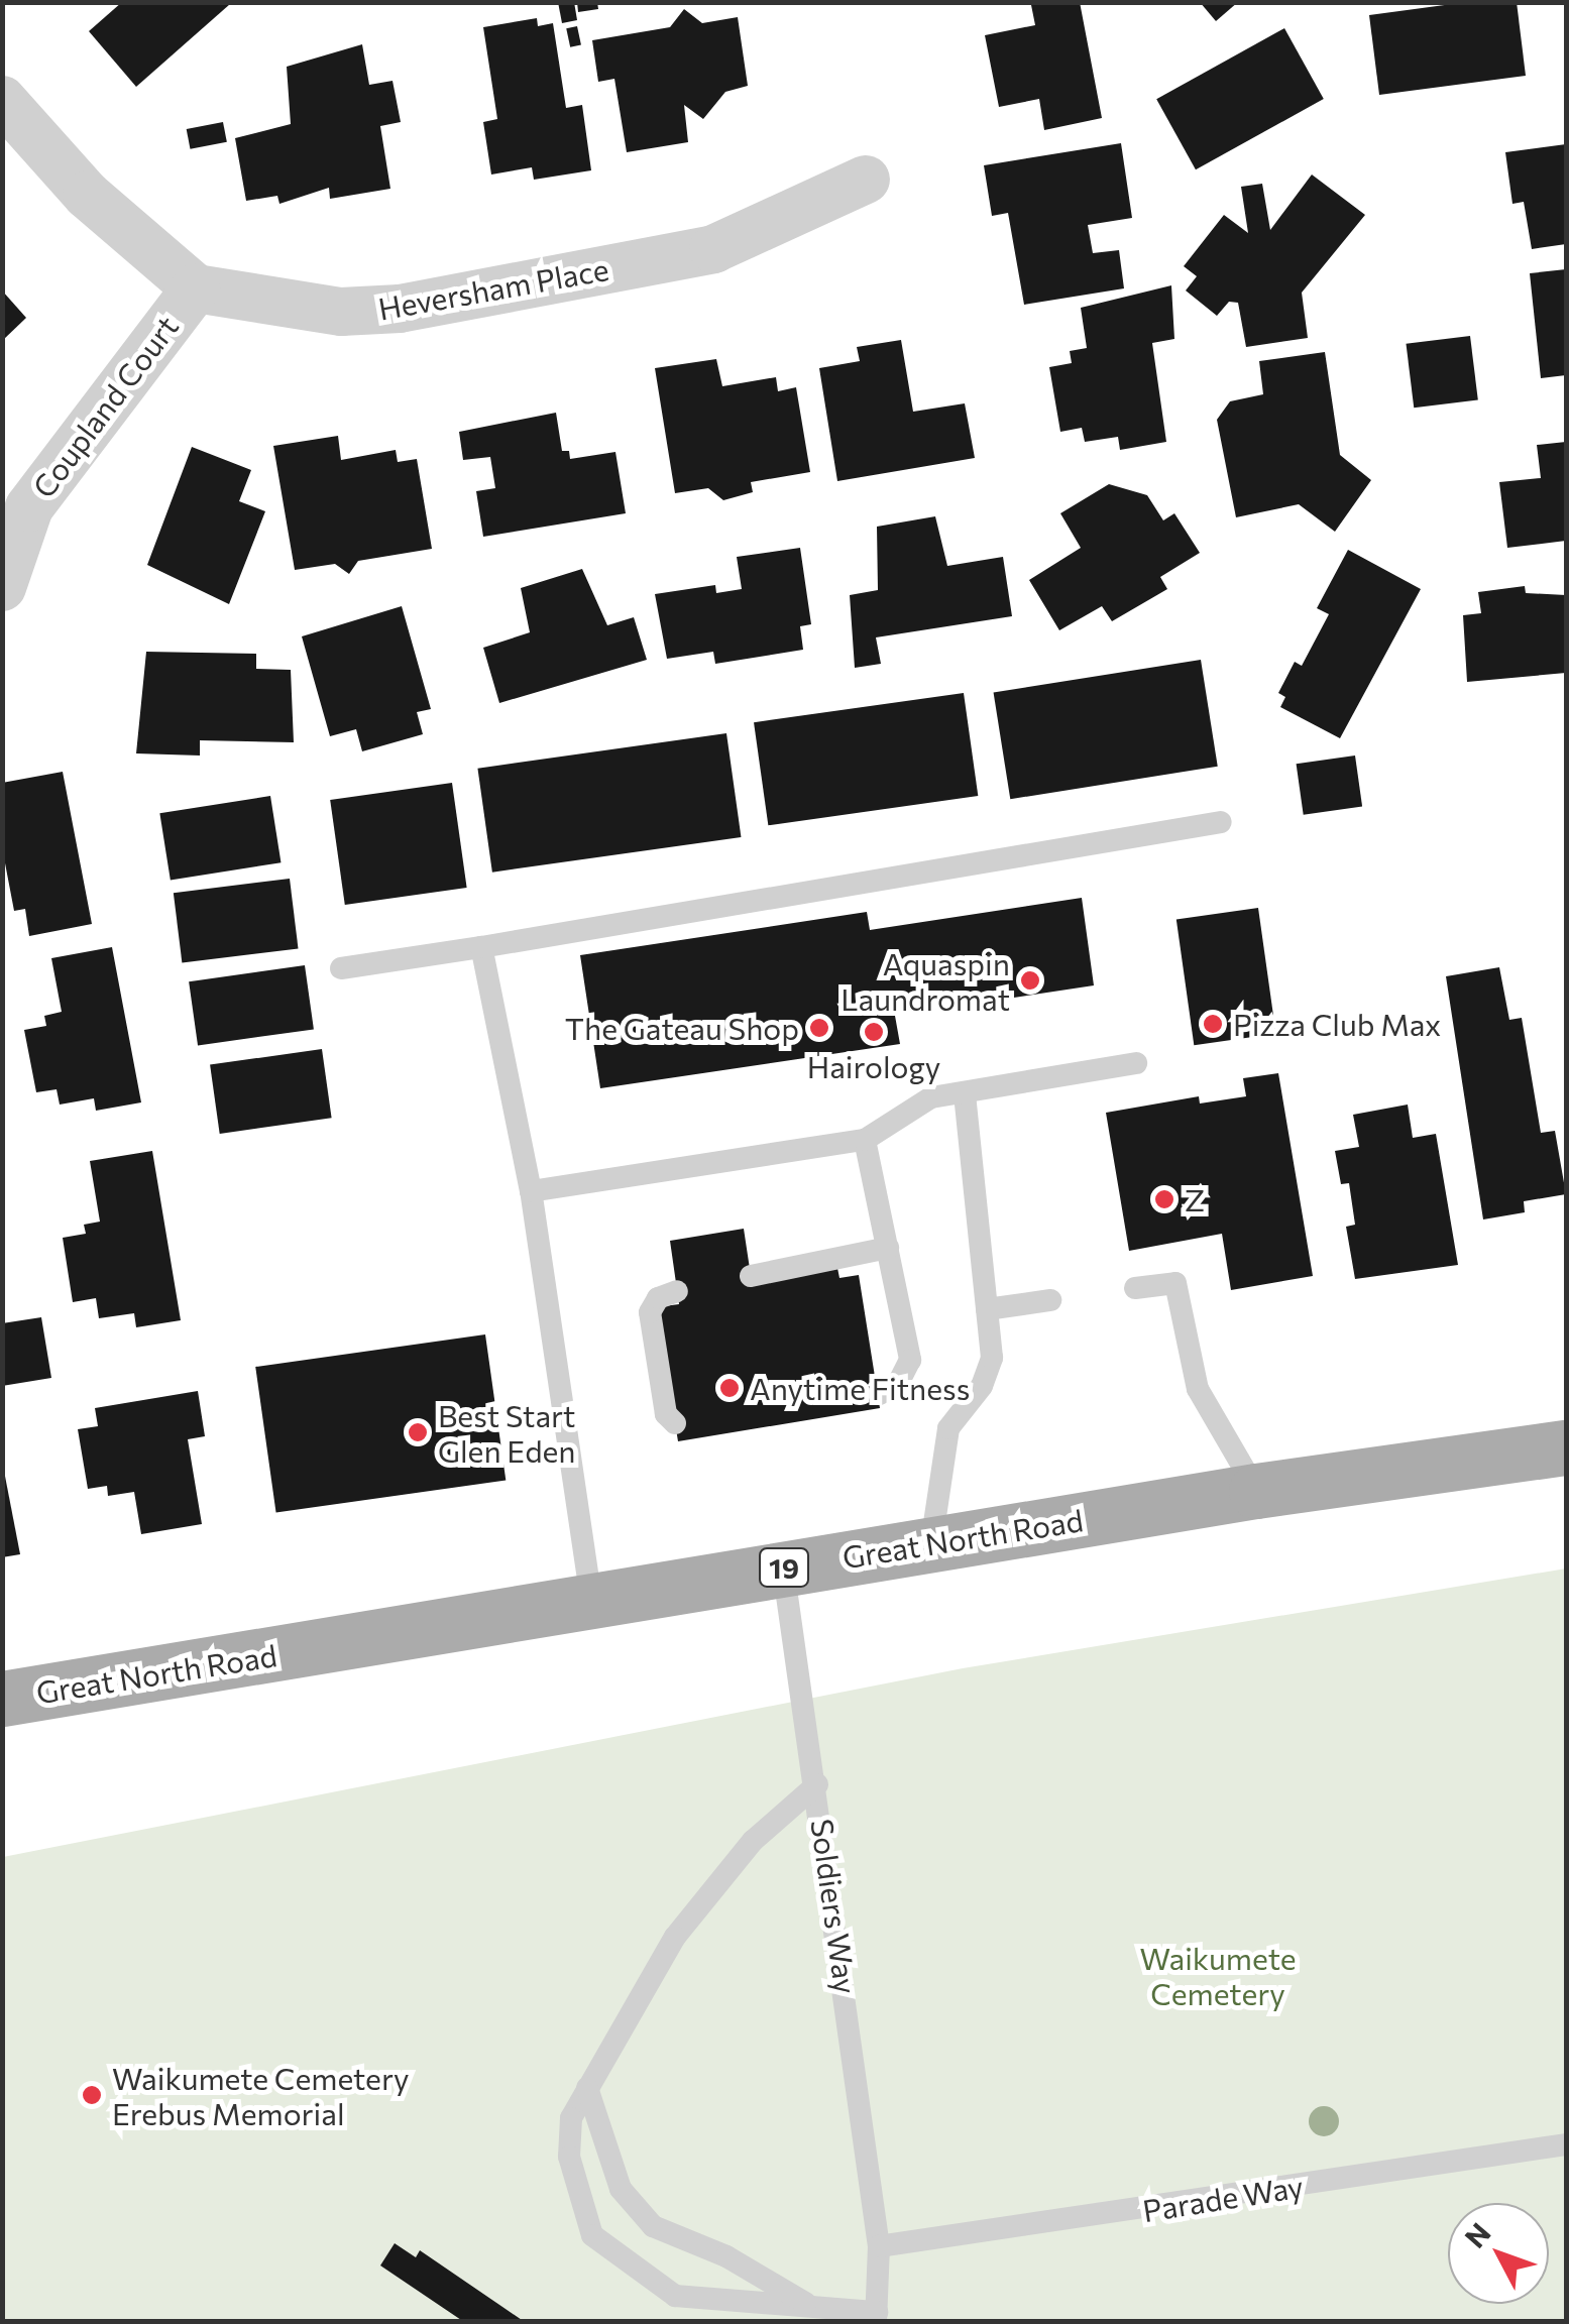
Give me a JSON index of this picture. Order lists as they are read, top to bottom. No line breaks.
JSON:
{"streets":{"main road":["Great North Road","19"],"street":["Heversham Place","Coupland Court"],"lane":["Soldiers Way","Parade Way"]},"crossings":[["Heversham Place","Coupland Court"],["Great North Road","Soldiers Way"],["Soldiers Way","Parade Way"]],"parks":["Waikumete Cemetery"],"places":["Aquaspin Laundromat","Pizza Club Max","The Gateau Shop","Hairology","Z","Anytime Fitness","Best Start Glen Eden","Waikumete Cemetery Erebus Memorial"],"north":"top left"}
